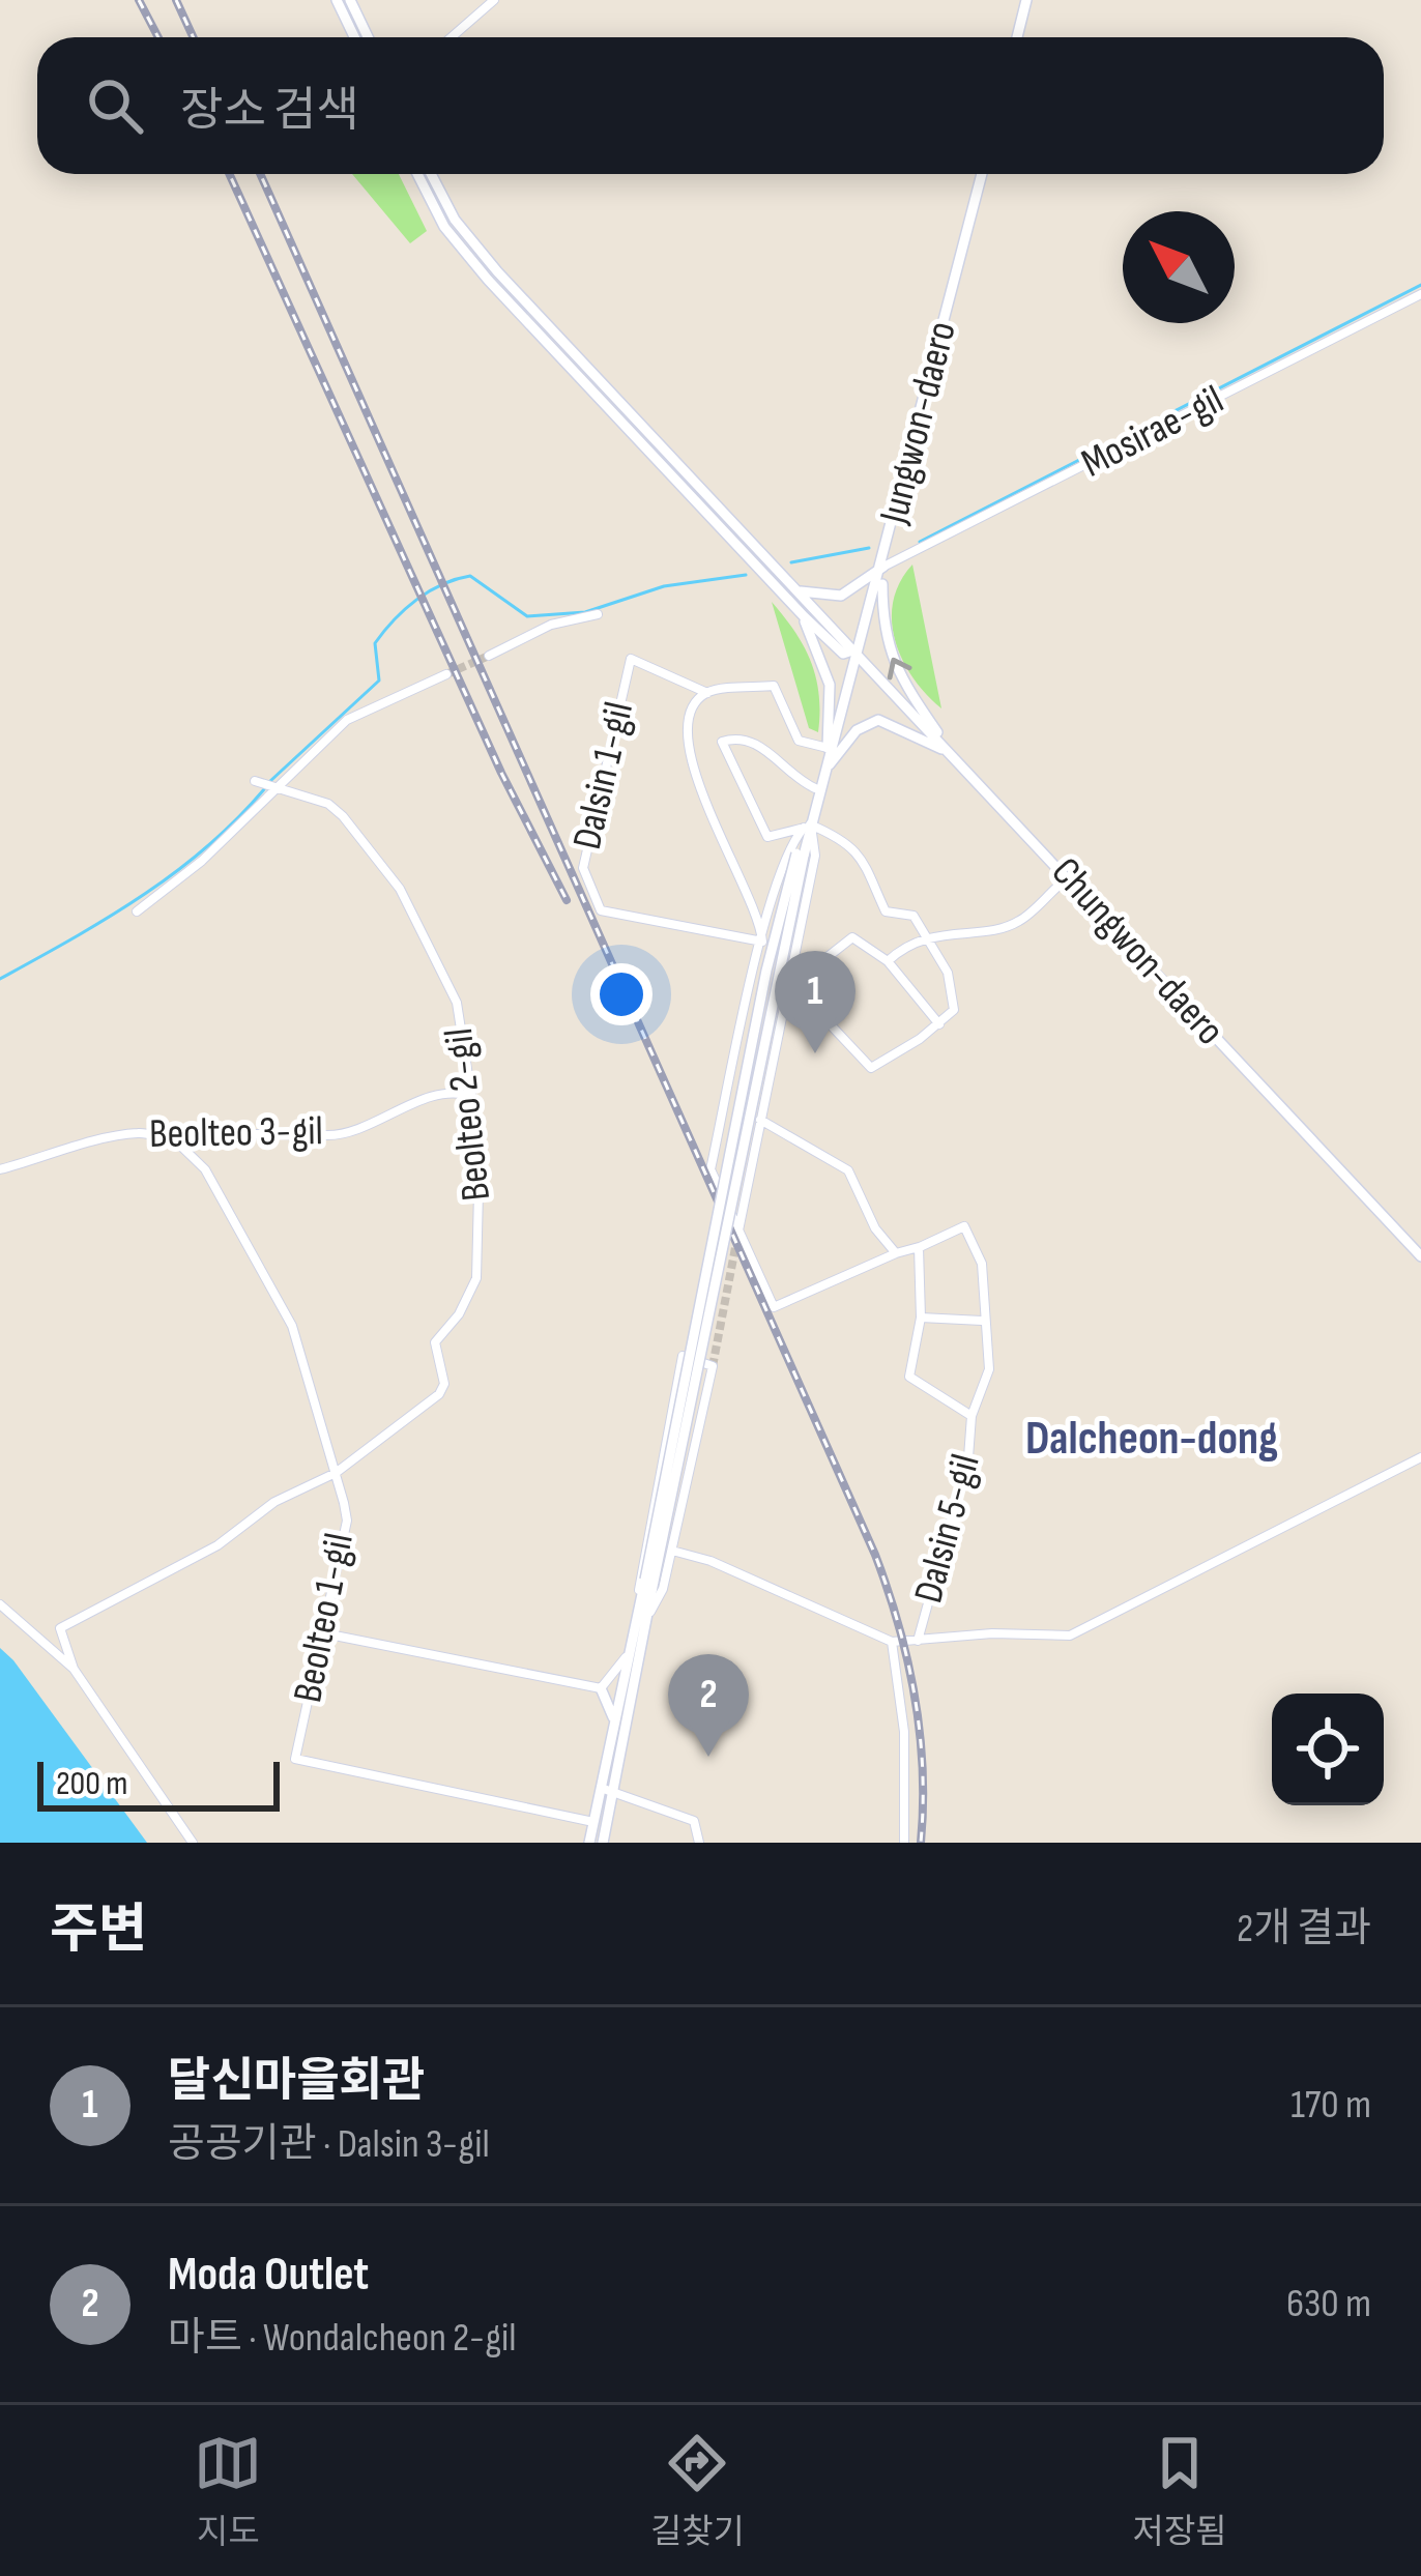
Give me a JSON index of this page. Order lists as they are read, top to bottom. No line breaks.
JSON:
{"streets":{"street":["Jungwon-daero","Mosirae-gil","Dalsin 1-gil","Chungwon-daero","Beolteo 2-gil","Beolteo 3-gil","Dalsin 5-gil","Beolteo 1-gil"]},"crossings":[["Jungwon-daero","Mosirae-gil"],["Jungwon-daero","Dalsin 1-gil"],["Jungwon-daero","Chungwon-daero"],["Beolteo 2-gil","Beolteo 3-gil"],["Beolteo 2-gil","Beolteo 1-gil"],["Beolteo 3-gil","Beolteo 1-gil"]],"districts":["Dalcheon-dong"],"scale_bar":"200 m","north":"top left","page":{"search":"장소 검색","pins":["1","2"],"scale":"200 m","heading":["주변","2개 결과"],"list":[{"mark":"1","name":"달신마을회관","note":"공공기관 · Dalsin 3-gil","value":"170 m"},{"mark":"2","name":"Moda Outlet","note":"마트 · Wondalcheon 2-gil","value":"630 m"}],"nav":["지도","길찾기","저장됨"]}}
